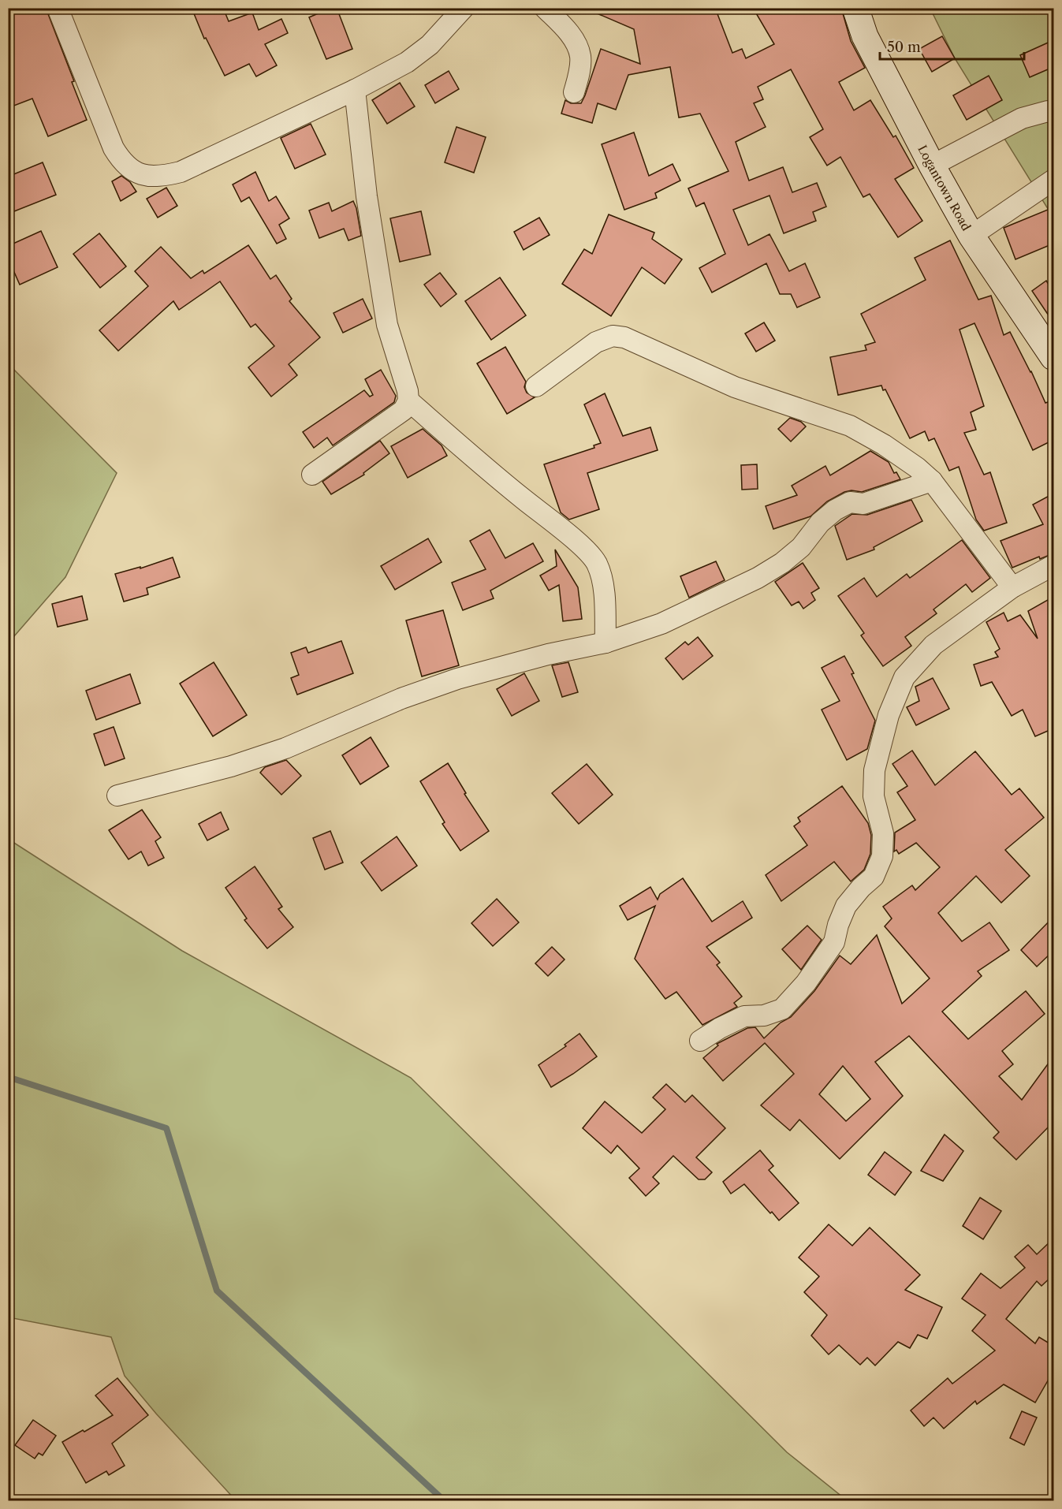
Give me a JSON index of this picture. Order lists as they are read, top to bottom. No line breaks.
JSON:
{"streets":{"street":["Logantown Road"]},"scale_bar":"50 m"}
